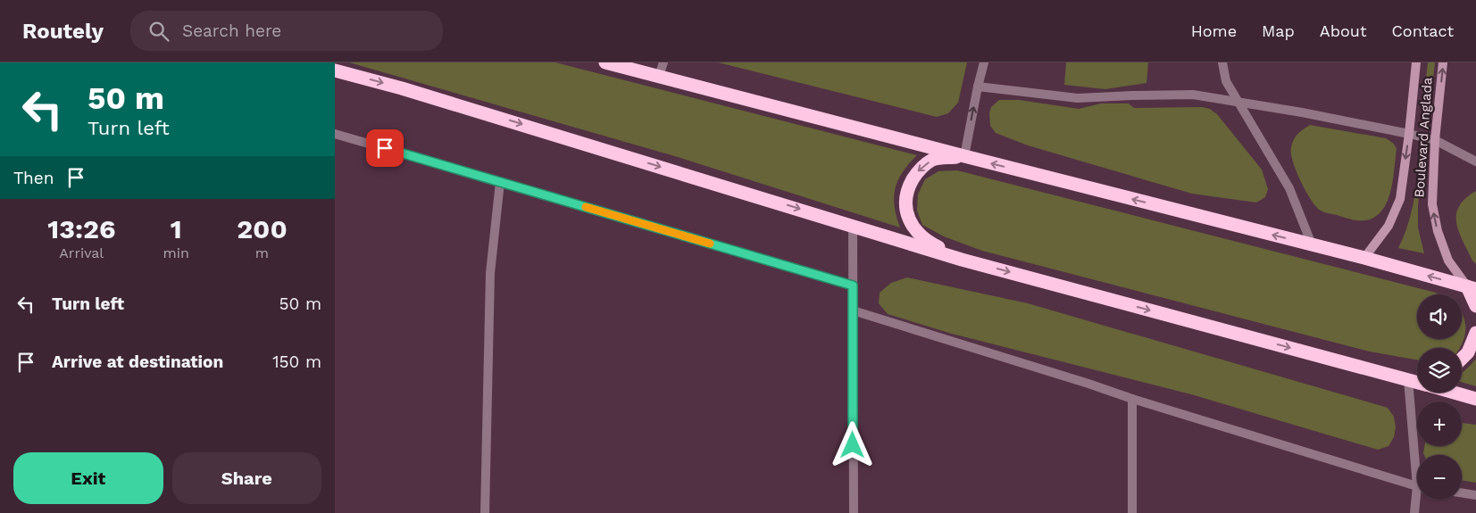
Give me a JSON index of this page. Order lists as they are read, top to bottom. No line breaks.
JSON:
{"streets":{"main road":["Boulevard Anglada"]},"page":{"header":"Routely","search":"Search here","nav":["Home","Map","About","Contact"],"turn":["50 m","Turn left"],"then":"Then","eta":["13:26","Arrival","1","min","200","m"],"list":[{"name":"Turn left","value":"50 m"},{"name":"Arrive at destination","value":"150 m"}],"map_buttons":["+","−"],"buttons":["Exit","Share"]}}
